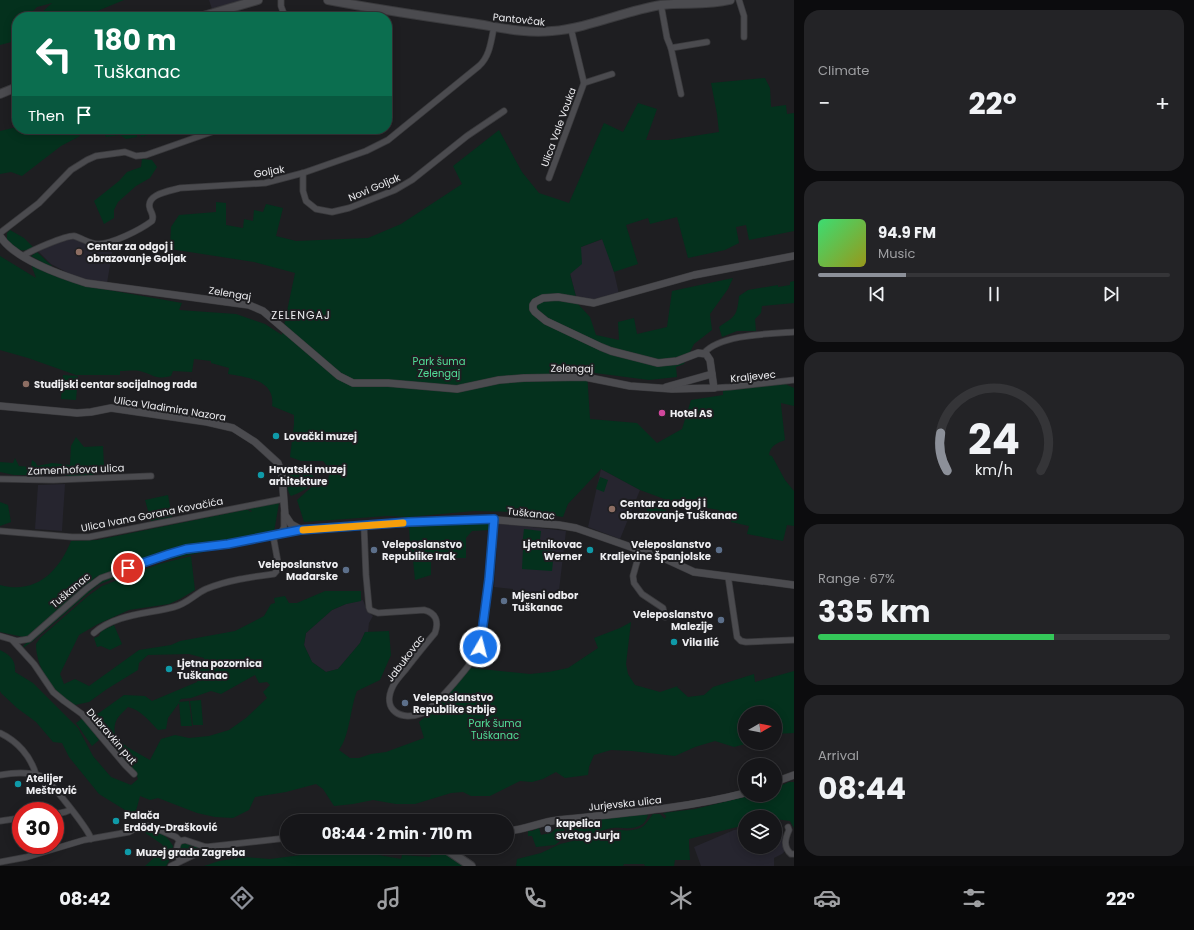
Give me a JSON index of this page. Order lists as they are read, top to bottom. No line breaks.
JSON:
{"streets":{"main road":["Pantovčak"],"street":["Ulica Vale Vouka","Goljak","Novi Goljak","Zelengaj","Kraljevec","Ulica Vladimira Nazora","Zamenhofova ulica","Tuškanac","Ulica Ivana Gorana Kovačića","Jabukovac","Dubravkin put","Jurjevska ulica"]},"crossings":[["Pantovčak","Ulica Vale Vouka"],["Pantovčak","Goljak"],["Goljak","Novi Goljak"],["Goljak","Zelengaj"],["Zelengaj","Kraljevec"],["Ulica Vladimira Nazora","Tuškanac"],["Ulica Vladimira Nazora","Ulica Ivana Gorana Kovačića"],["Tuškanac","Jabukovac"],["Tuškanac","Dubravkin put"]],"districts":["ZELENGAJ"],"parks":["Park šuma Zelengaj","Park šuma Tuškanac"],"places":["Centar za odgoj i obrazovanje Goljak","Studijski centar socijalnog rada","Hotel AS","Lovački muzej","Hrvatski muzej arhitekture","Centar za odgoj i obrazovanje Tuškanac","Veleposlanstvo Republike Irak","Ljetnikovac Werner","Veleposlanstvo Kraljevine Španjolske","Veleposlanstvo Mađarske","Mjesni odbor Tuškanac","Veleposlanstvo Malezije","Vila Ilić","Ljetna pozornica Tuškanac","Veleposlanstvo Republike Srbije","Atelijer Meštrović","Palača Erdödy-Drašković","kapelica svetog Jurja","Muzej grada Zagreba"],"north":"right","page":{"tile":["Climate",["Range · 67%","335 km"],["Arrival","08:44"]],"turn":["180 m","Tuškanac"],"heat":["−","22°","+"],"then":"Then","song":["94.9 FM","Music"],"limit":"30","trip":"08:44 · 2 min · 710 m","tabs":["08:42","22°"],"gauge":["24","km/h"]}}
